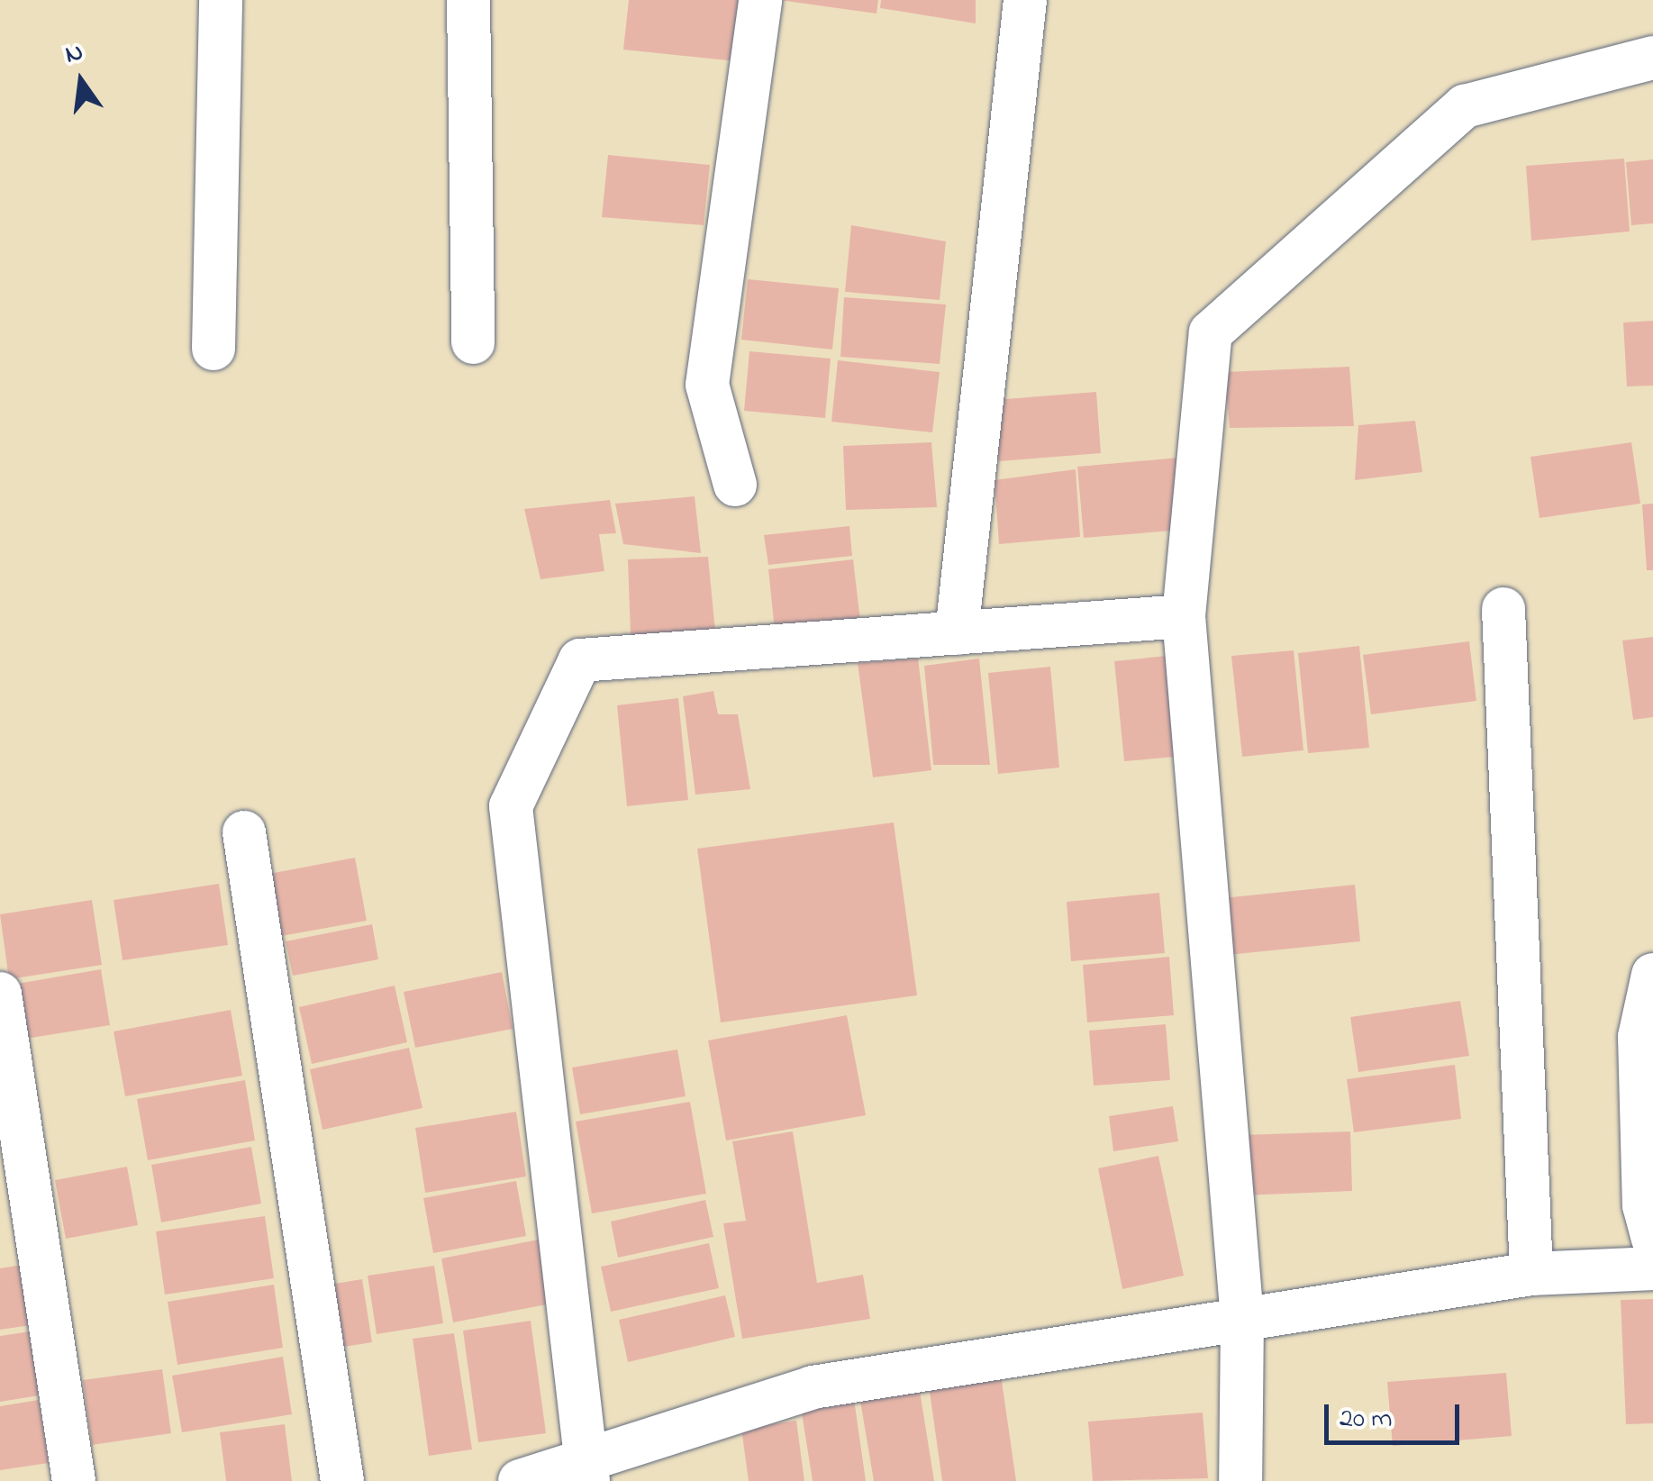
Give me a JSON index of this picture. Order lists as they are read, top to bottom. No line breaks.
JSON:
{"scale_bar":"20 m","north":"top"}
